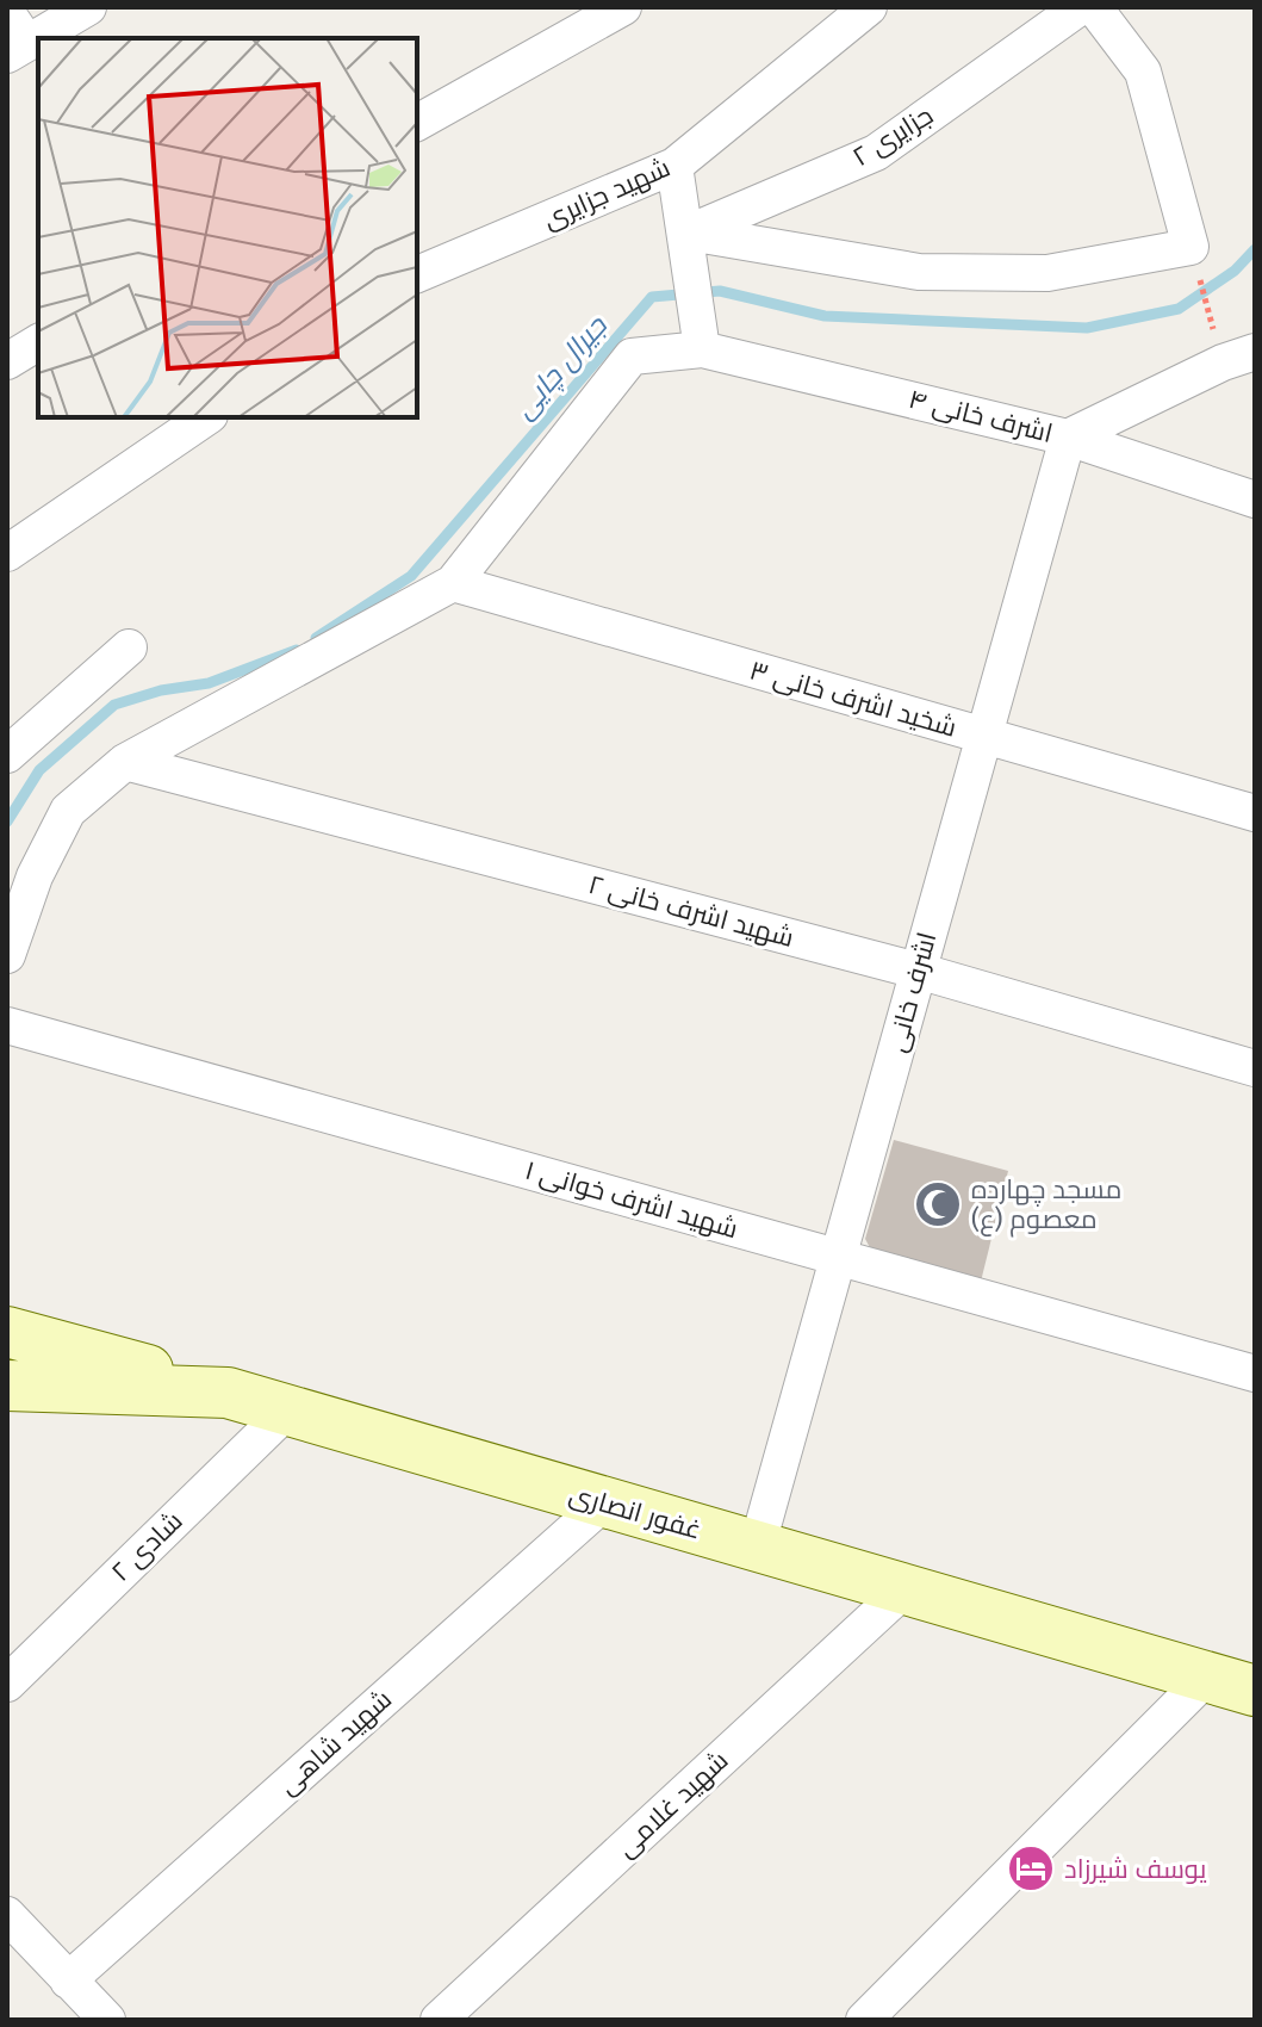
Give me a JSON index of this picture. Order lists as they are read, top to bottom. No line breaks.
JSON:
{"streets":{"street":["جزایری ۲","شهید جزایری","اشرف خانی ۴","شخید اشرف خانی ۳","شهید اشرف خانی ۲","اشرف خانی","شهید اشرف خوانی ۱","غفور انصاری","شادی ۲","شهید شاهی","شهید غلامی"]},"crossings":[["اشرف خانی ۴","شخید اشرف خانی ۳"],["اشرف خانی ۴","اشرف خانی"],["شخید اشرف خانی ۳","اشرف خانی"],["شهید اشرف خانی ۲","اشرف خانی"],["اشرف خانی","شهید اشرف خوانی ۱"],["اشرف خانی","غفور انصاری"],["غفور انصاری","شادی ۲"],["غفور انصاری","شهید شاهی"],["غفور انصاری","شهید غلامی"]],"water":["جیرال چایی"],"places":{"mosque":["مسجد چهارده معصوم (ع)"],"hotel":["یوسف شیرزاد"]}}
